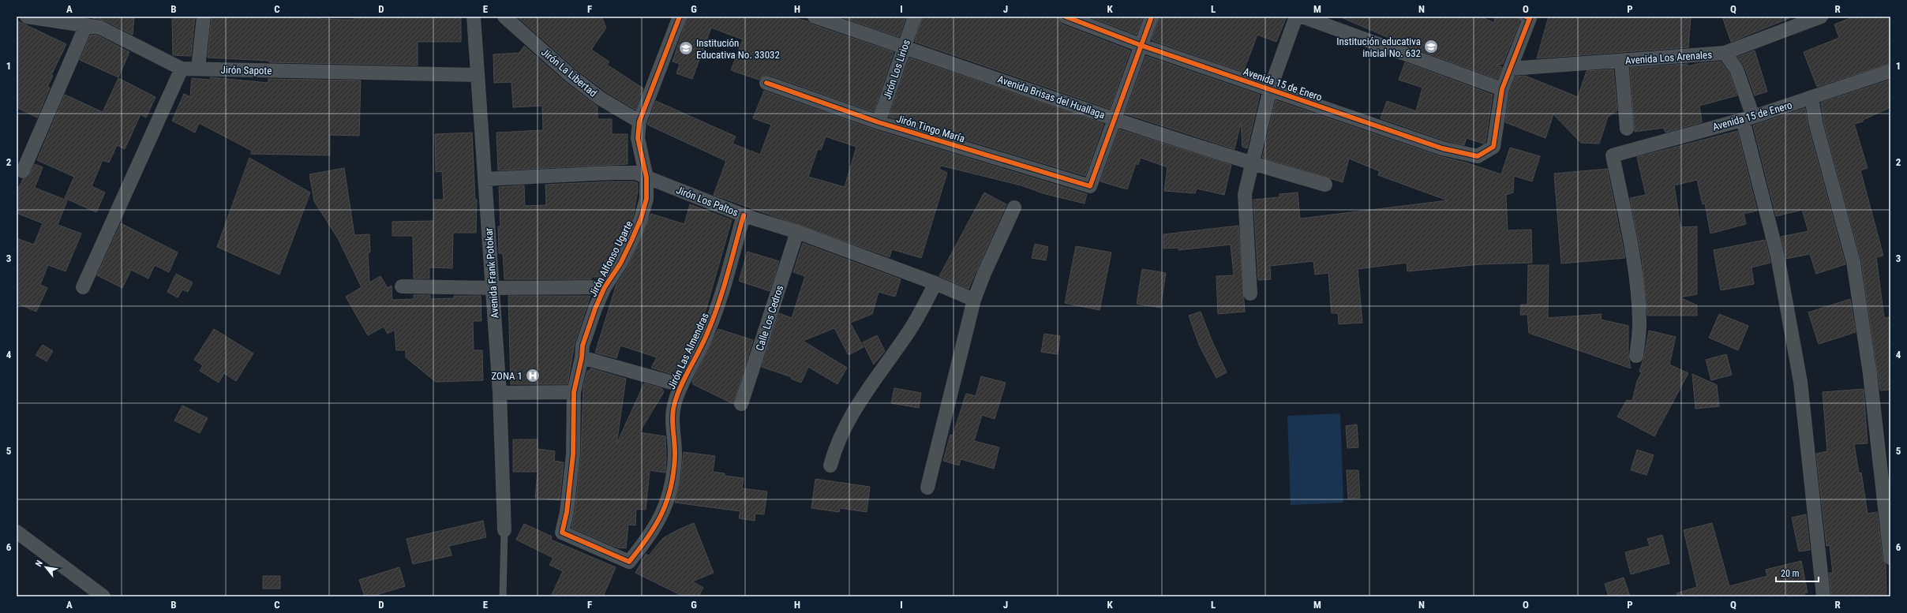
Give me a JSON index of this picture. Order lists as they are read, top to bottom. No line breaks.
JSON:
{"streets":{"street":["Avenida Los Arenales","Jirón Los Lirios","Jirón Sapote","Jirón La Libertad","Avenida 15 de Enero","Avenida Brisas del Huallaga","Jirón Tingo María","Jirón Los Paltos","Jirón Alfonso Ugarte","Avenida Frank Potokar","Calle Los Cedros","Jirón Las Almendras"]},"crossings":[["Jirón Los Lirios","Avenida Brisas del Huallaga"],["Jirón Los Lirios","Jirón Tingo María"],["Jirón Sapote","Avenida Frank Potokar"],["Jirón La Libertad","Jirón Alfonso Ugarte"],["Avenida Brisas del Huallaga","Jirón Tingo María"],["Jirón Los Paltos","Jirón Alfonso Ugarte"],["Jirón Los Paltos","Avenida Frank Potokar"],["Jirón Los Paltos","Calle Los Cedros"],["Jirón Los Paltos","Jirón Las Almendras"],["Jirón Alfonso Ugarte","Jirón Las Almendras"]],"places":{"school or university":["Institución educativa inicial No. 632","Institución Educativa No. 33032"],"hospital":["ZONA 1"]},"scale_bar":"20 m","north":"top left","grid":{"columns":["A","B","C","D","E","F","G","H","I","J","K","L","M","N","O","P","Q","R"],"rows":["1","2","3","4","5","6"]}}
